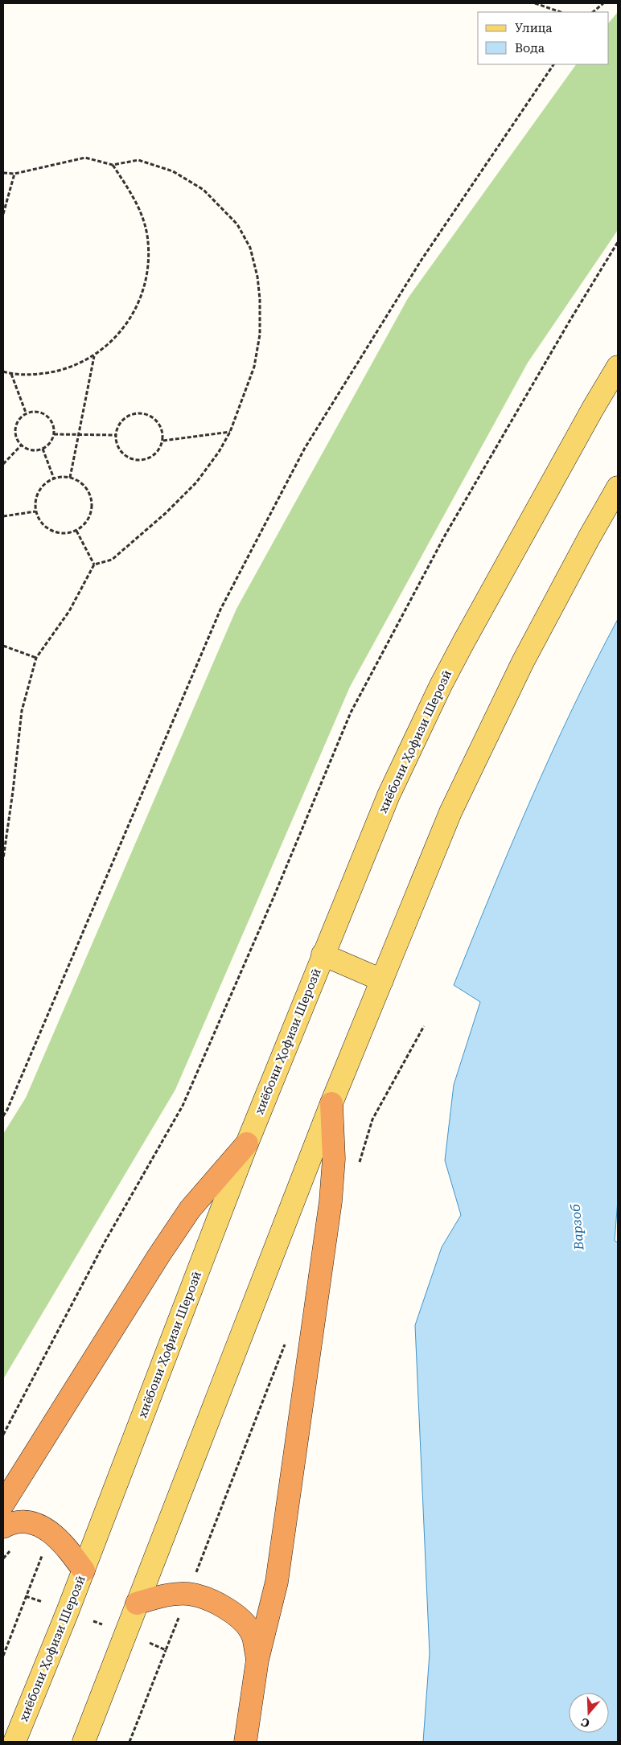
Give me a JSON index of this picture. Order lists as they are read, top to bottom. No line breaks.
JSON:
{"streets":{"main road":["хиёбони Ҳофизи Шерозӣ"]},"water":["Варзоб"],"legend":["Улица","Вода"],"north":"bottom"}
